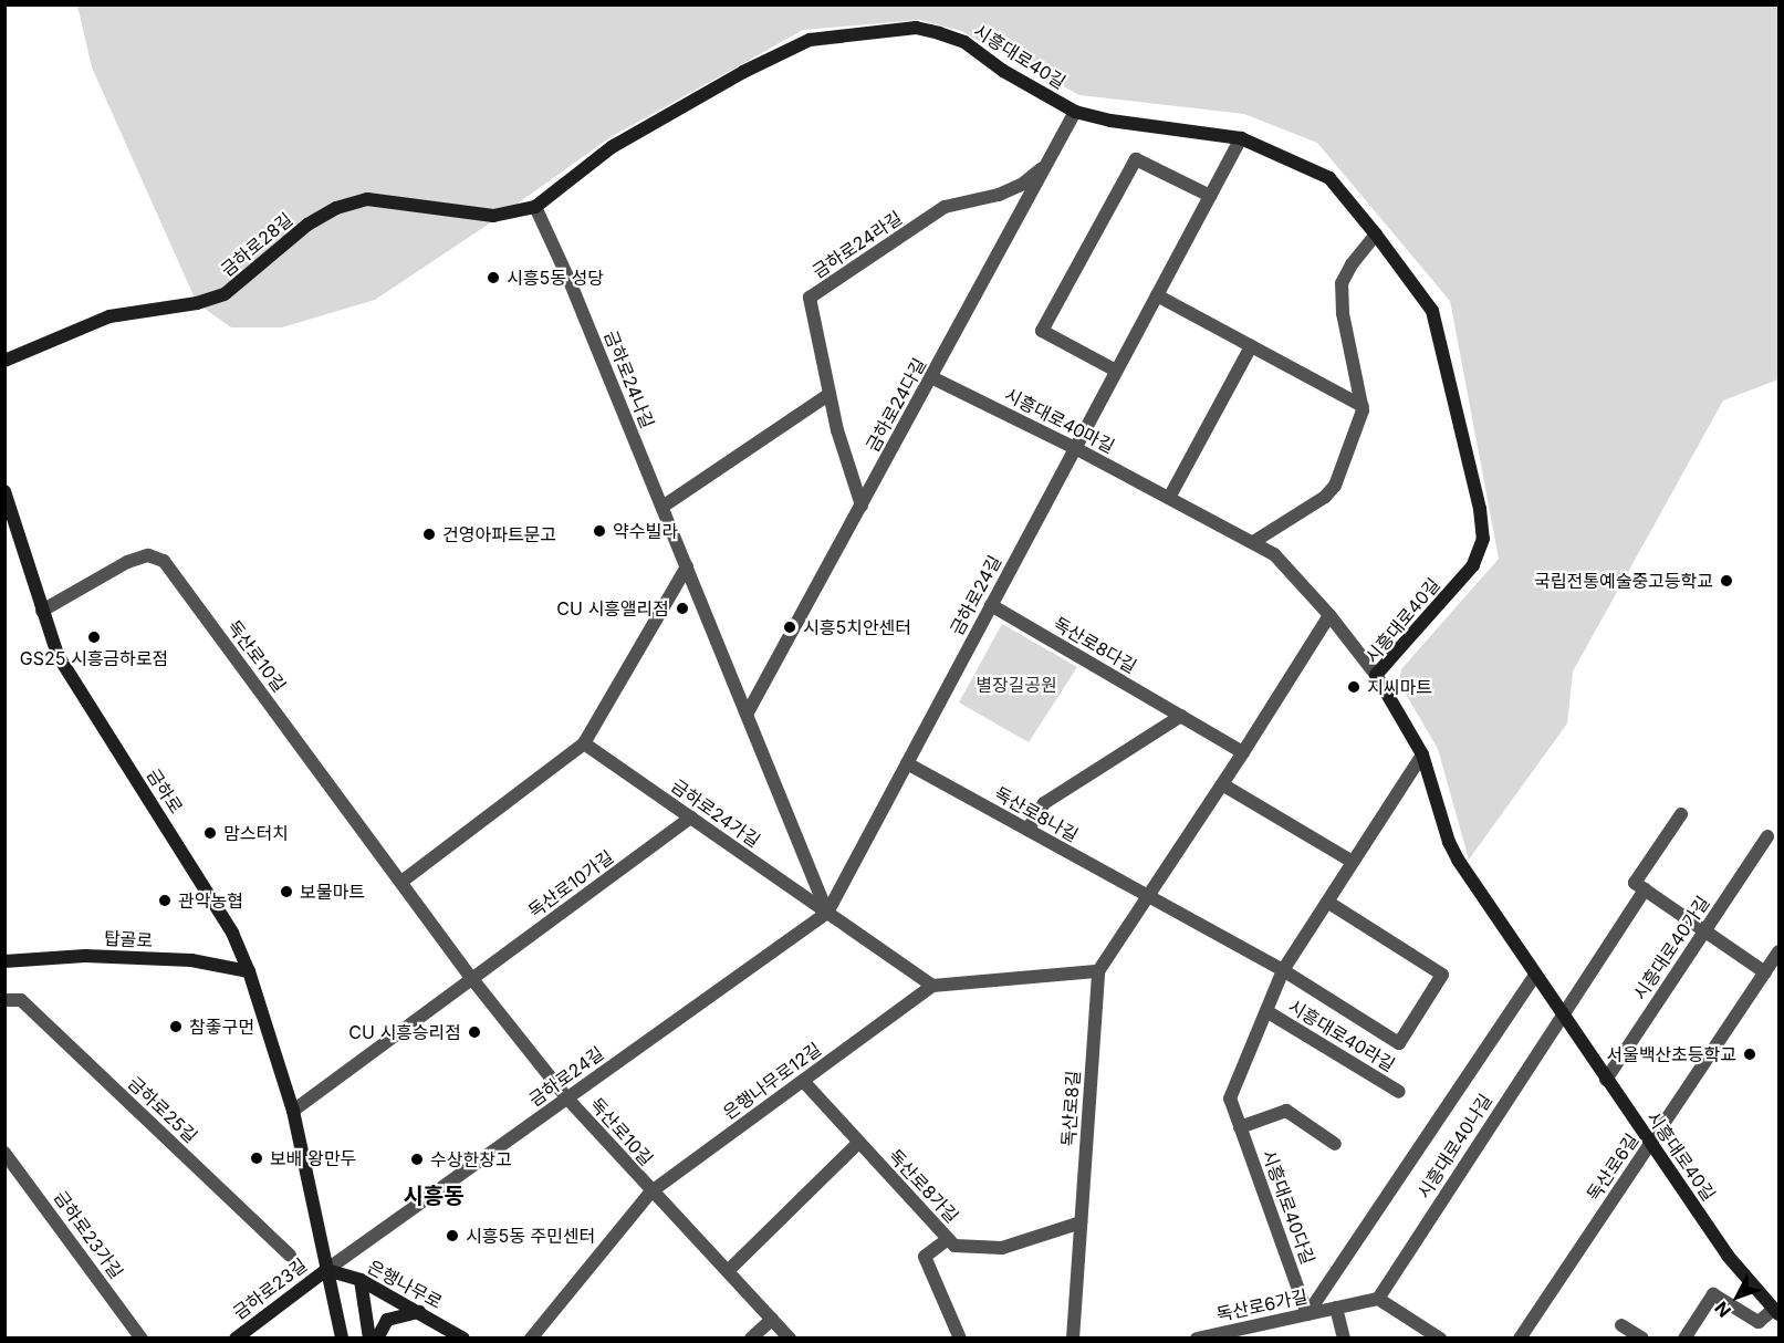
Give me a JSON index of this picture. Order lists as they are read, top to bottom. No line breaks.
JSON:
{"streets":{"street":["시흥대로40길","금하로28길","금하로24라길","금하로24나길","금하로24다길","시흥대로40마길","금하로24길","독산로8다길","독산로10길","금하로","금하로24가길","독산로8나길","독산로10가길","탑골로","시흥대로40가길","시흥대로40라길","은행나무로12길","독산로8길","금하로25길","시흥대로40나길","독산로6길","독산로8가길","시흥대로40다길","금하로23가길","은행나무로","금하로23길","독산로6가길"]},"crossings":[["시흥대로40길","금하로28길"],["시흥대로40길","금하로24나길"],["시흥대로40길","금하로24다길"],["시흥대로40길","시흥대로40마길"],["시흥대로40길","금하로24길"],["시흥대로40길","시흥대로40가길"],["시흥대로40길","시흥대로40나길"],["시흥대로40길","독산로6길"],["시흥대로40길","시흥대로40다길"],["금하로28길","금하로24나길"],["금하로24라길","금하로24다길"],["금하로24나길","금하로24다길"],["금하로24나길","금하로24길"],["금하로24나길","금하로24가길"],["금하로24다길","시흥대로40마길"],["시흥대로40마길","금하로24길"],["시흥대로40마길","독산로8길"],["금하로24길","독산로8다길"],["금하로24길","독산로10길"],["금하로24길","금하로"],["금하로24길","금하로24가길"],["금하로24길","독산로8나길"],["금하로24길","은행나무로"],["금하로24길","금하로23길"],["독산로8다길","독산로8길"],["독산로10길","금하로"],["독산로10길","독산로10가길"],["독산로10길","은행나무로12길"],["금하로","탑골로"],["금하로","은행나무로"],["금하로","금하로23길"],["금하로24가길","독산로10가길"],["독산로8나길","독산로8길"],["시흥대로40라길","시흥대로40다길"],["은행나무로12길","독산로8가길"],["독산로8길","독산로8가길"],["시흥대로40나길","독산로6가길"],["시흥대로40다길","독산로6가길"],["은행나무로","금하로23길"]],"districts":["시흥동"],"parks":["별장길공원"],"places":["시흥5동 성당","약수빌라","건영아파트문고","국립전통예술중고등학교","CU 시흥앨리점","시흥5치안센터","GS25 시흥금하로점","지씨마트","맘스터치","보물마트","관악농협","참좋구먼","CU 시흥승리점","서울백산초등학교","보배 왕만두","수상한창고","시흥5동 주민센터"],"north":"bottom left"}
